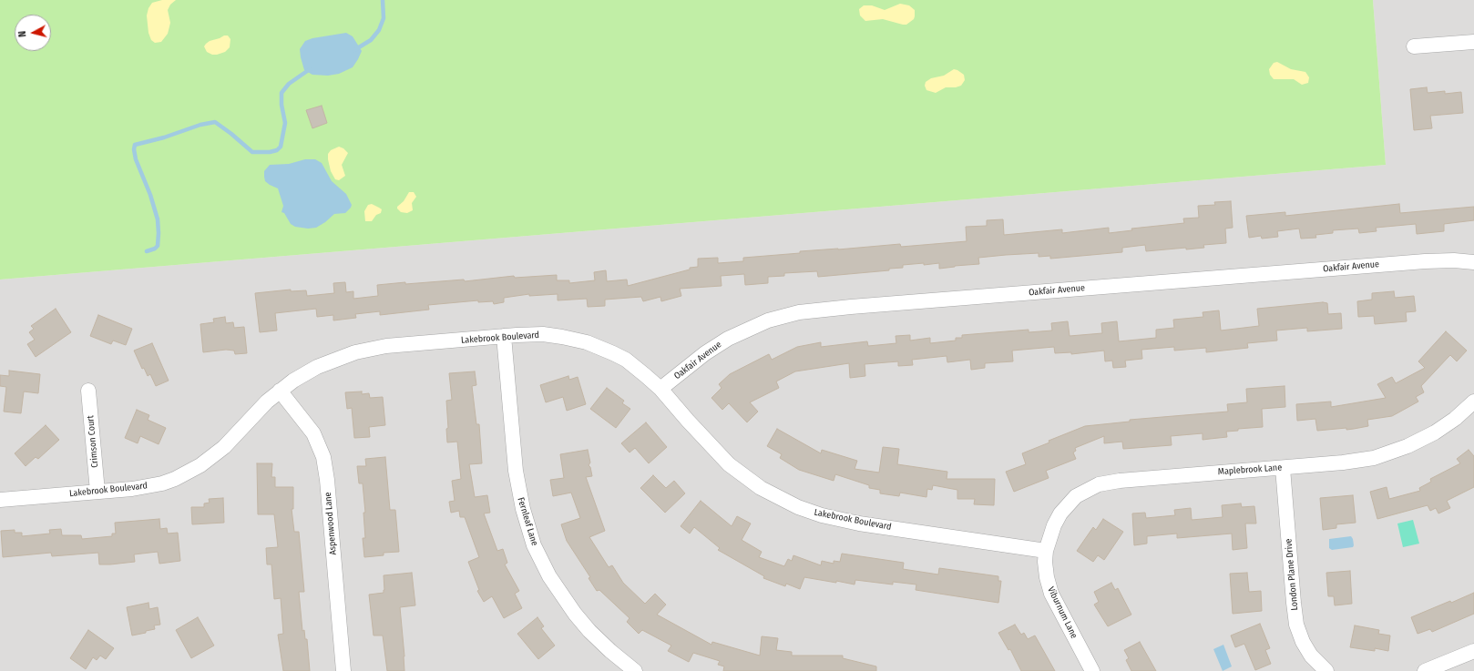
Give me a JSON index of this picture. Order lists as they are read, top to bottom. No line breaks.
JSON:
{"streets":{"street":["Oakfair Avenue","Lakebrook Boulevard","Crimson Court","Maplebrook Lane","Fernleaf Lane","Aspenwood Lane","London Plane Drive","Viburnum Lane"]},"crossings":[["Oakfair Avenue","Lakebrook Boulevard"],["Lakebrook Boulevard","Crimson Court"],["Lakebrook Boulevard","Maplebrook Lane"],["Lakebrook Boulevard","Fernleaf Lane"],["Lakebrook Boulevard","Aspenwood Lane"],["Lakebrook Boulevard","Viburnum Lane"],["Maplebrook Lane","London Plane Drive"],["Maplebrook Lane","Viburnum Lane"]],"north":"left"}
